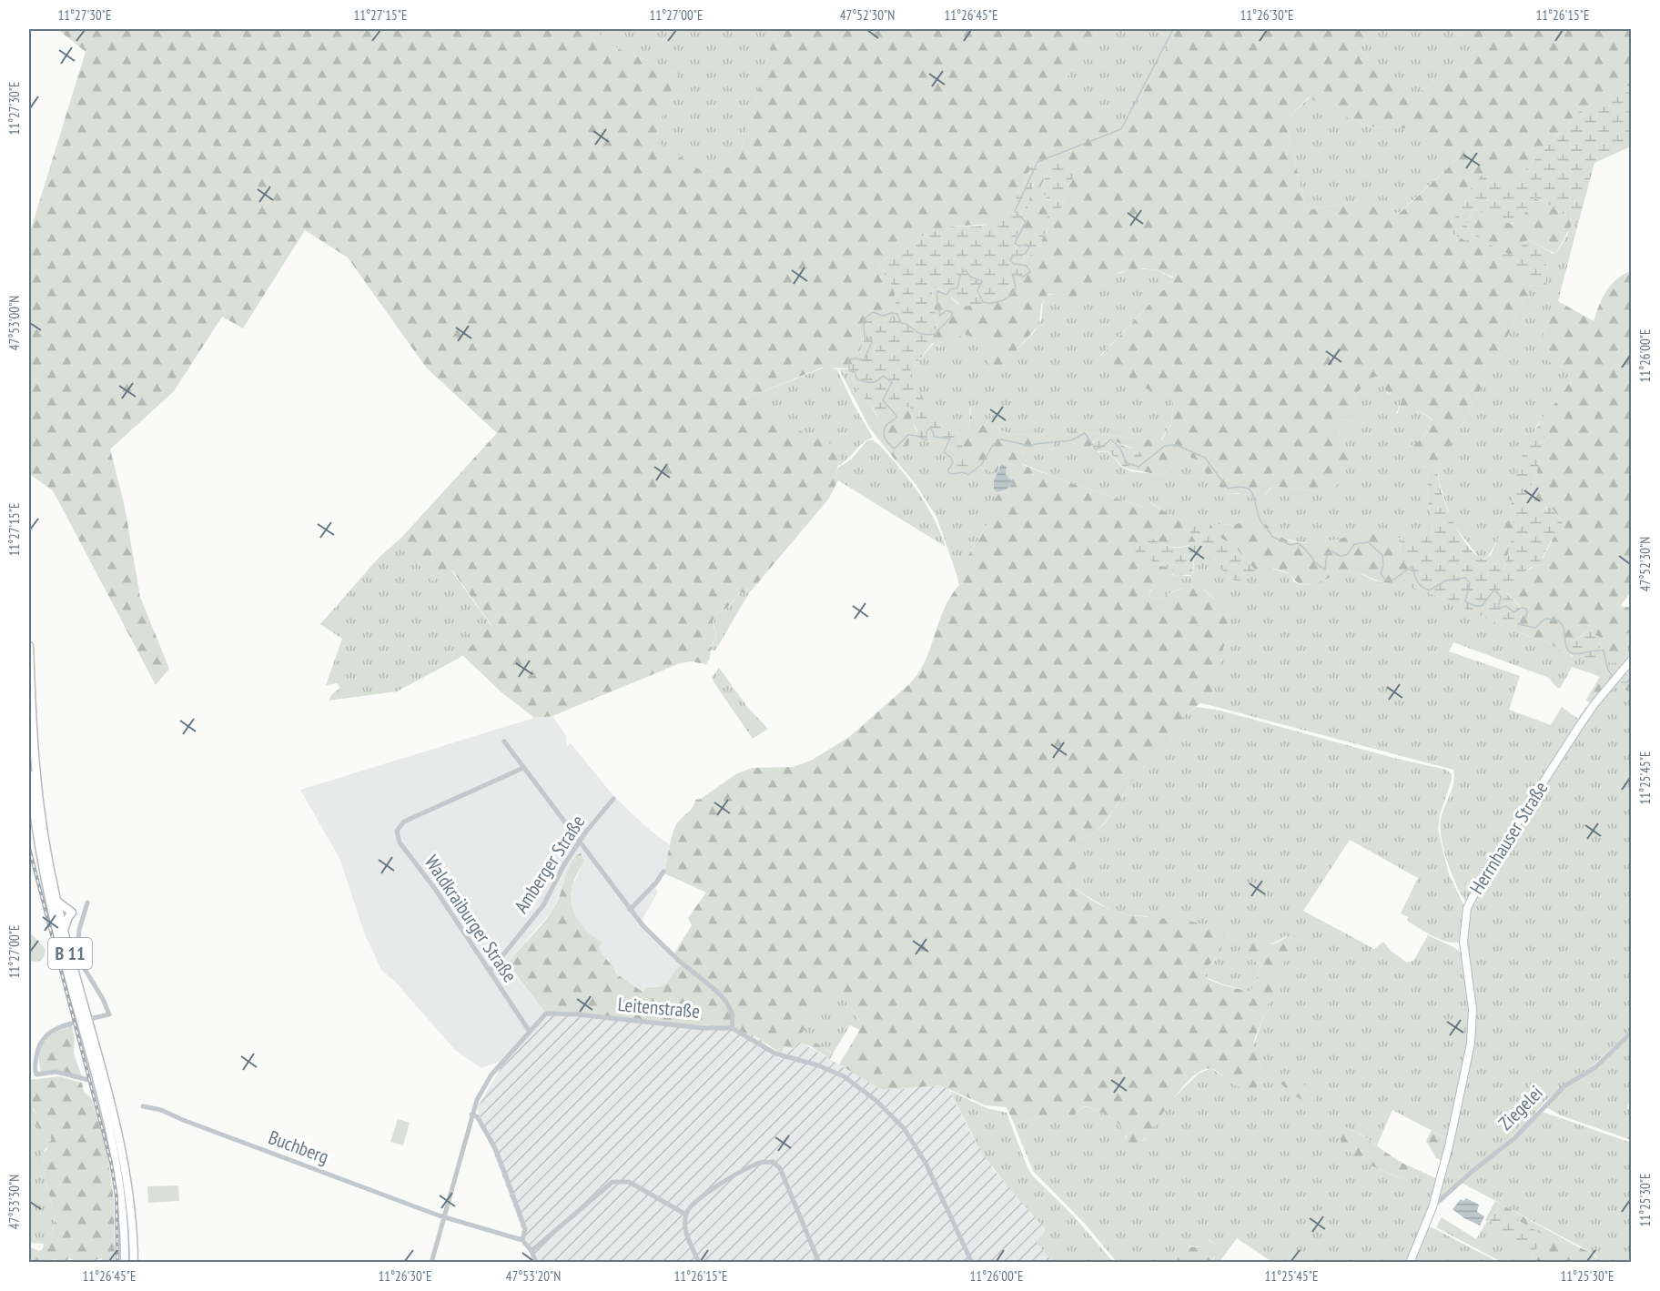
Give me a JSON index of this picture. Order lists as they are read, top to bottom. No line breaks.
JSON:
{"streets":{"main road":["B 11"],"street":["Herrnhauser Straße","Amberger Straße","Waldkraiburger Straße","Leitenstraße","Ziegelei","Buchberg"]},"crossings":[["Herrnhauser Straße","Ziegelei"],["Amberger Straße","Waldkraiburger Straße"],["Amberger Straße","Leitenstraße"],["Waldkraiburger Straße","Leitenstraße"],["Leitenstraße","Buchberg"]],"coordinates":["11°27'30\"E","11°27'15\"E","11°27'00\"E","47°52'30\"N","11°26'45\"E","11°26'30\"E","11°26'15\"E","47°53'00\"N","11°26'00\"E","11°25'45\"E","11°25'30\"E","47°53'30\"N","47°53'20\"N"]}
